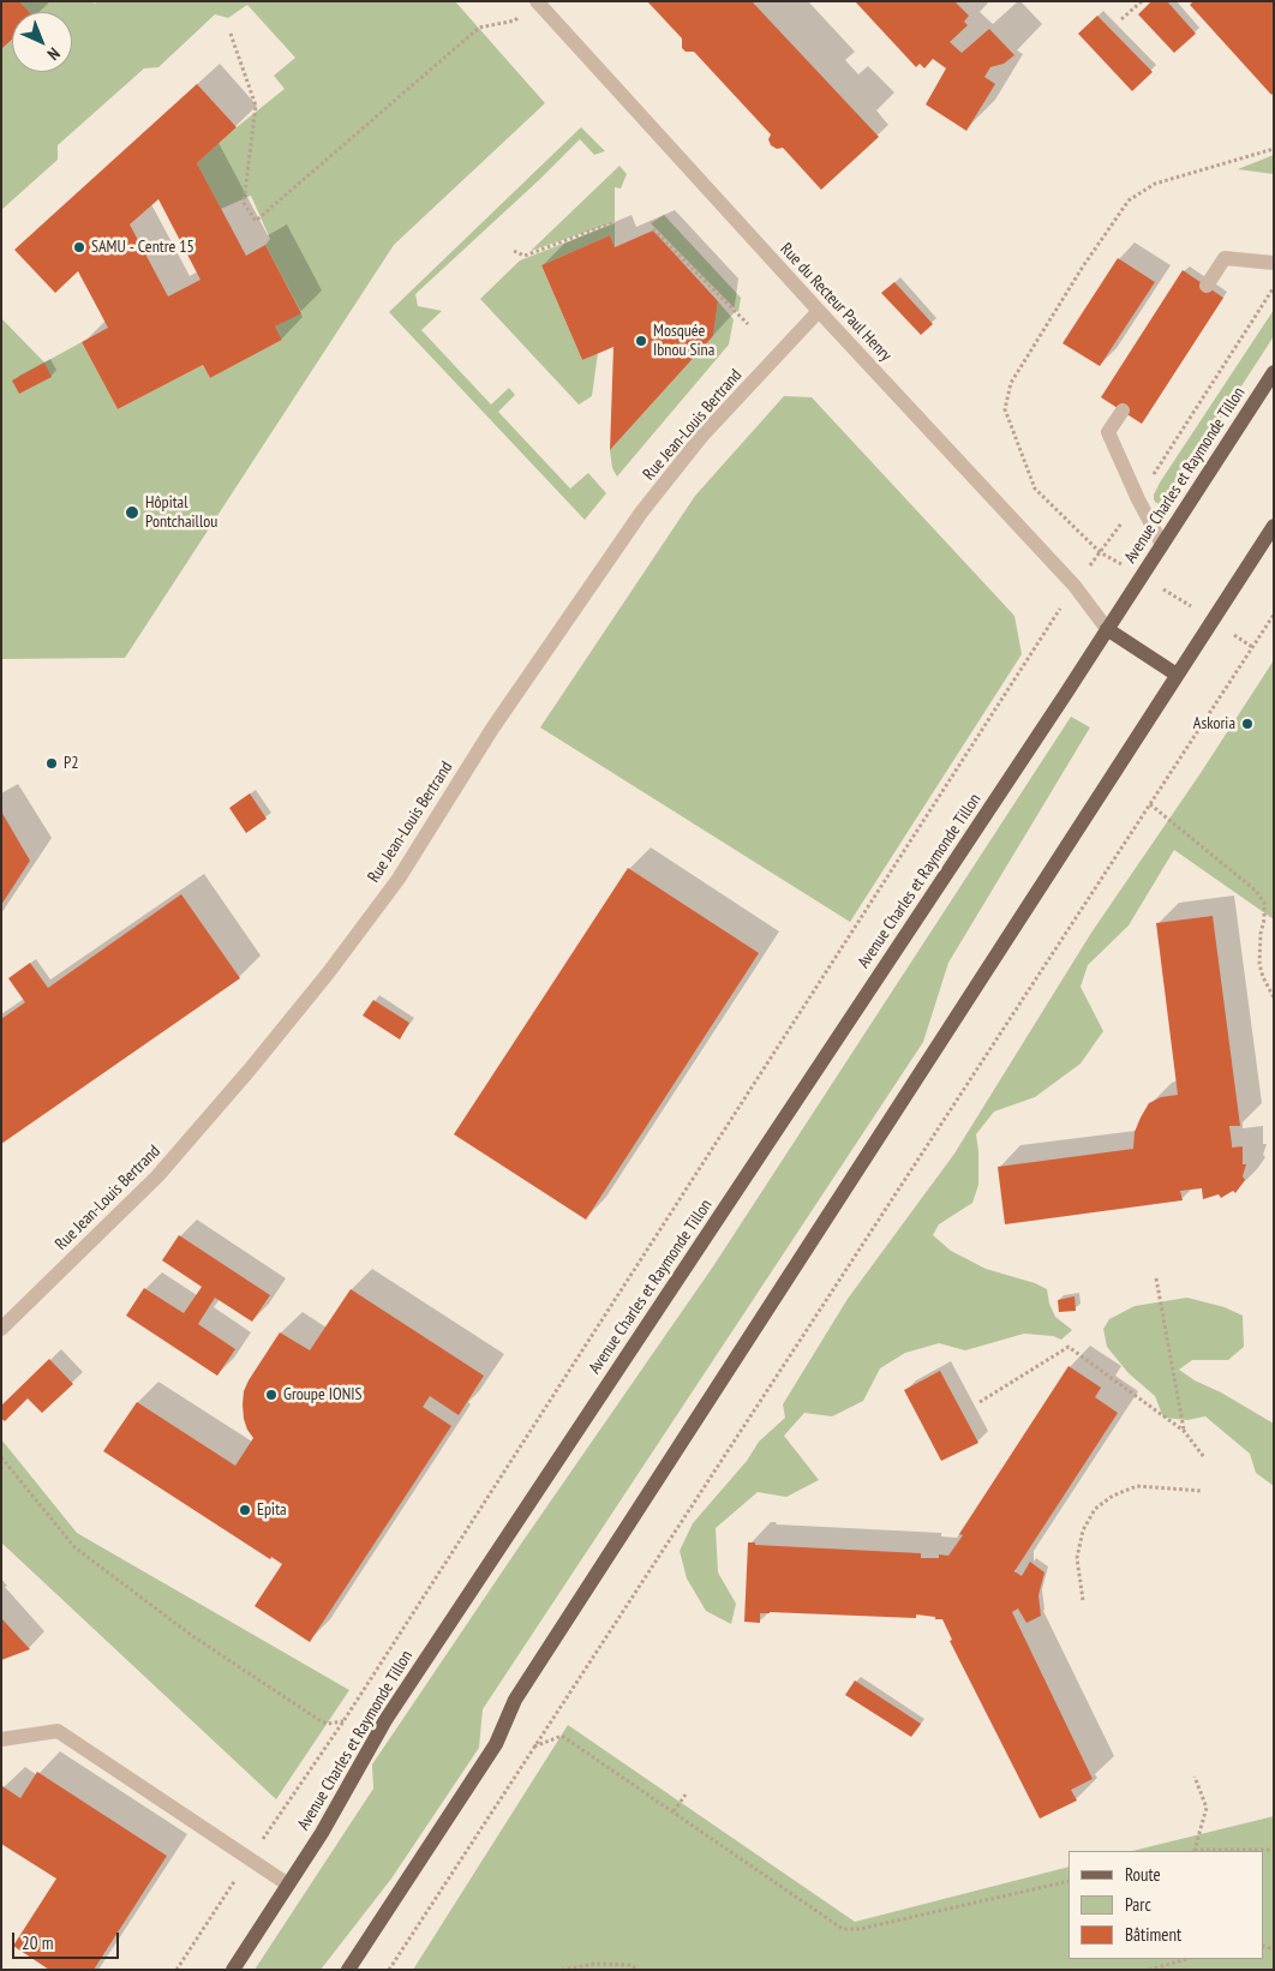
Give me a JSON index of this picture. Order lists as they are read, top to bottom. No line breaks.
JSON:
{"streets":{"main road":["Avenue Charles et Raymonde Tillon"],"street":["Rue du Recteur Paul Henry","Rue Jean-Louis Bertrand"]},"crossings":[["Rue du Recteur Paul Henry","Rue Jean-Louis Bertrand"],["Rue du Recteur Paul Henry","Avenue Charles et Raymonde Tillon"]],"places":["SAMU - Centre 15","Mosquée Ibnou Sina","Hôpital Pontchaillou","Askoria","P2","Groupe IONIS","Epita"],"legend":["Route","Parc","Bâtiment"],"scale_bar":"20 m","north":"bottom right"}
